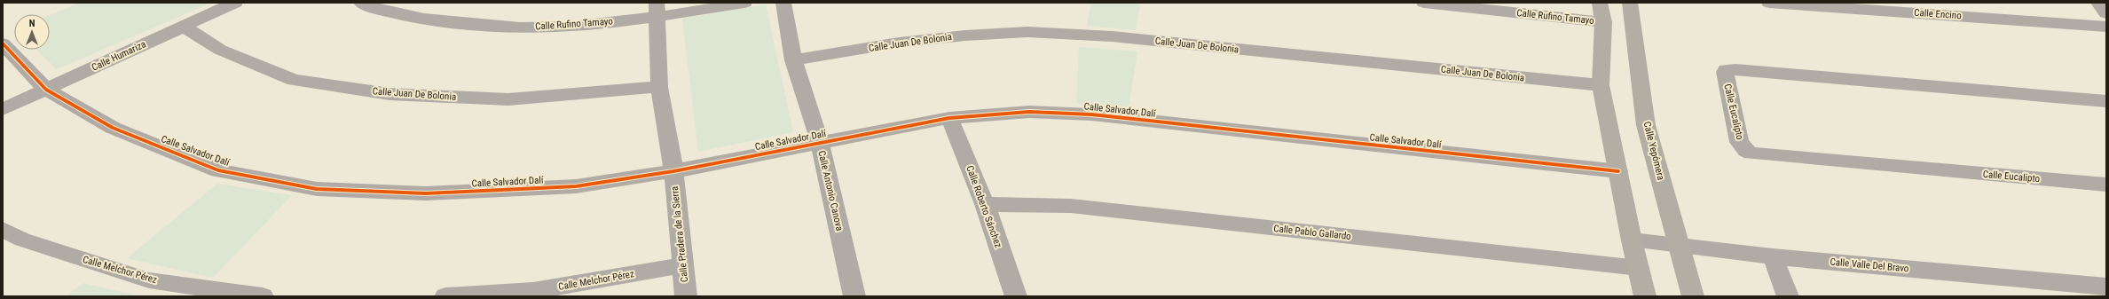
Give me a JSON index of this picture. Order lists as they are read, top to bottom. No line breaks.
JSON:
{"streets":{"main road":["Calle Yepómera"],"street":["Calle Encino","Calle Rufino Tamayo","Calle Juan De Bolonia","Calle Humariza","Calle Salvador Dalí","Calle Eucalipto","Calle Antonio Canova","Calle Roberto Sánchez","Calle Pablo Gallardo","Calle Pradera de la Sierra","Calle Valle Del Bravo","Calle Melchor Pérez"]},"crossings":[["Calle Rufino Tamayo","Calle Pradera de la Sierra"],["Calle Juan De Bolonia","Calle Humariza"],["Calle Juan De Bolonia","Calle Antonio Canova"],["Calle Juan De Bolonia","Calle Pradera de la Sierra"],["Calle Humariza","Calle Salvador Dalí"],["Calle Salvador Dalí","Calle Antonio Canova"],["Calle Salvador Dalí","Calle Roberto Sánchez"],["Calle Salvador Dalí","Calle Pradera de la Sierra"],["Calle Yepómera","Calle Valle Del Bravo"],["Calle Roberto Sánchez","Calle Pablo Gallardo"],["Calle Pradera de la Sierra","Calle Melchor Pérez"]],"north":"top"}
